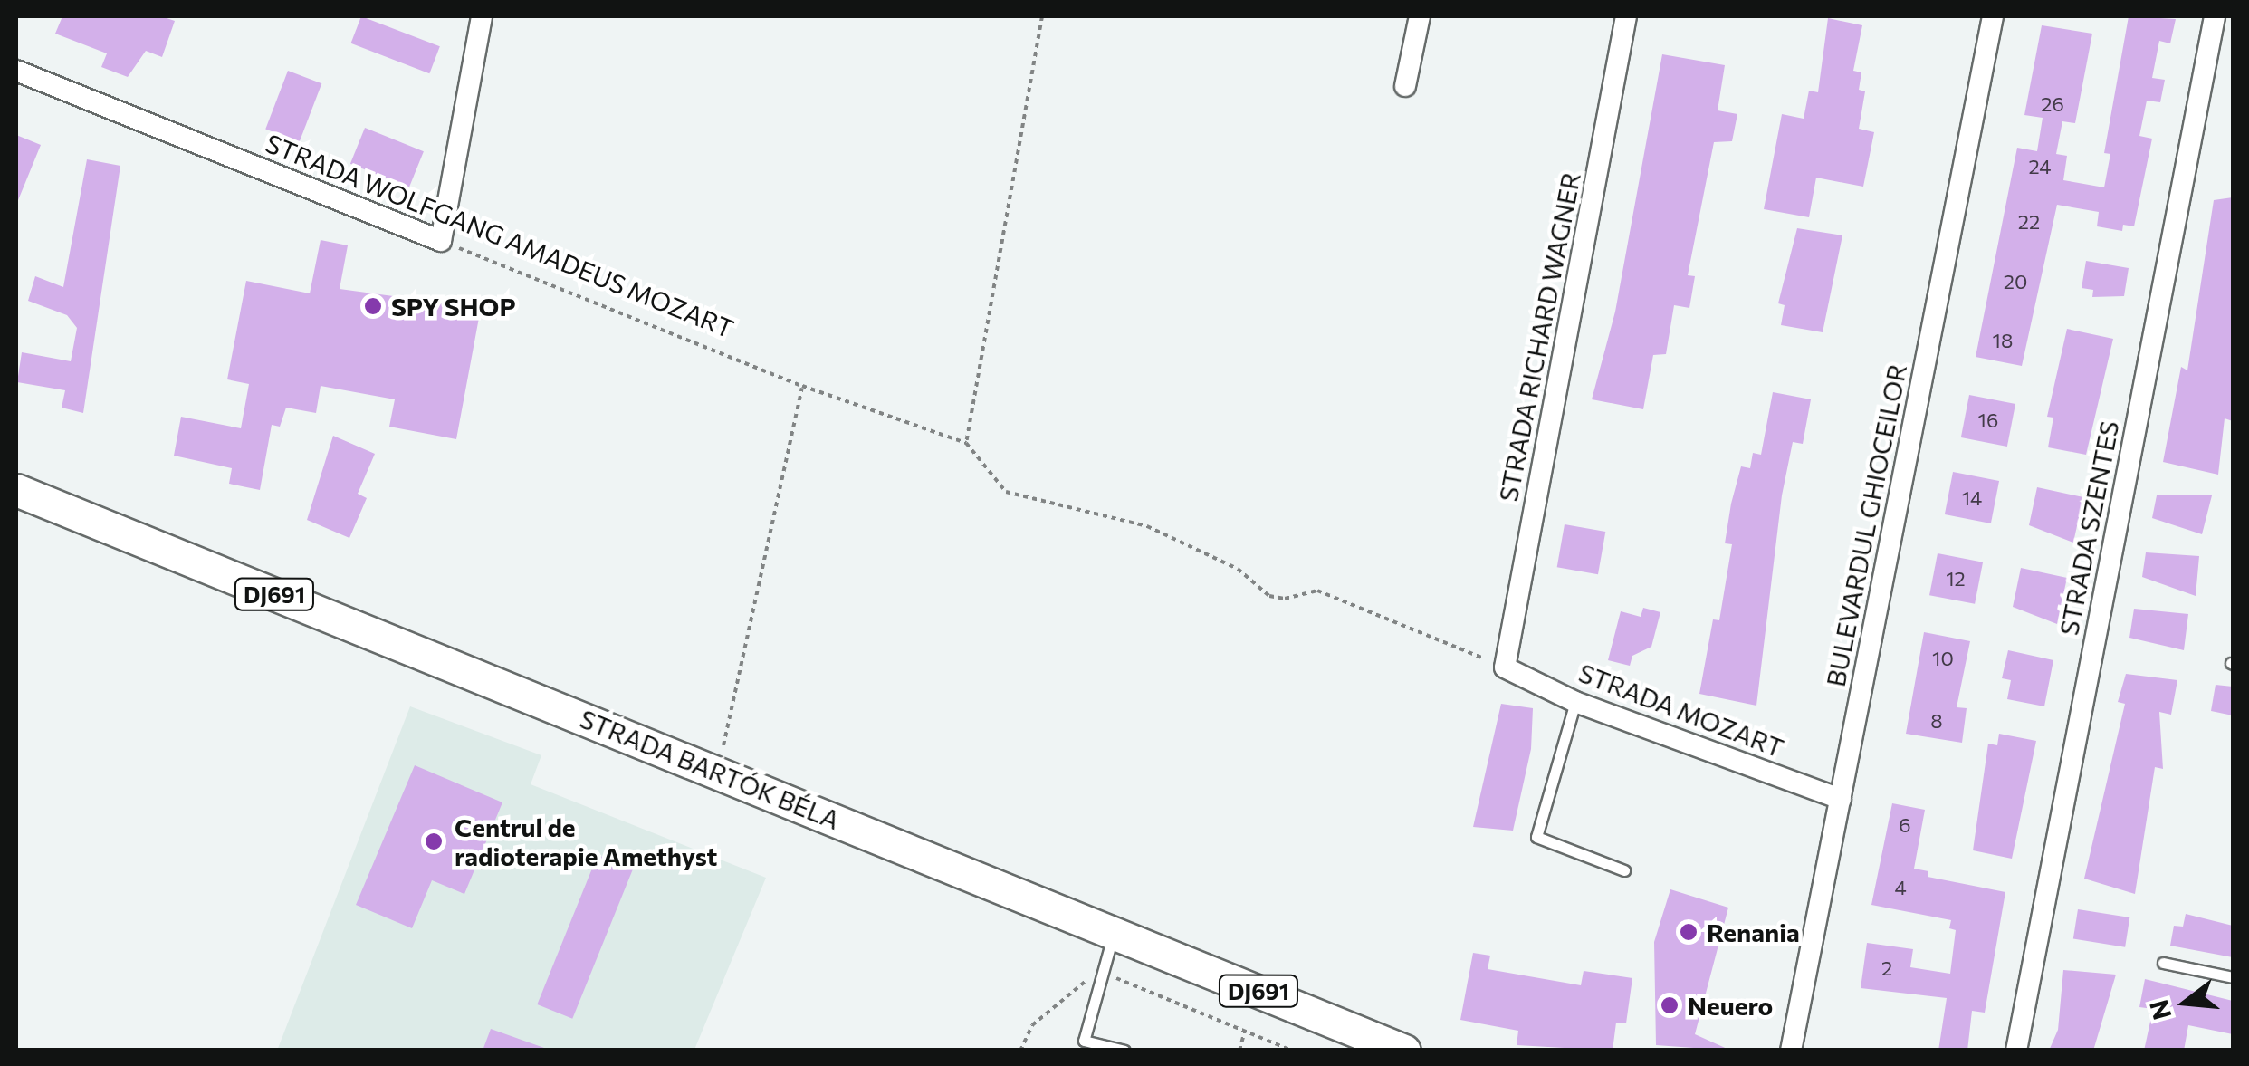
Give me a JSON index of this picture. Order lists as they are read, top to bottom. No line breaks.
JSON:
{"streets":{"main road":["DJ691","STRADA BARTÓK BÉLA"],"street":["STRADA WOLFGANG AMADEUS MOZART","STRADA RICHARD WAGNER","BULEVARDUL GHIOCEILOR","STRADA SZENTES","STRADA MOZART"]},"crossings":[["STRADA RICHARD WAGNER","STRADA MOZART"],["BULEVARDUL GHIOCEILOR","STRADA MOZART"]],"places":["SPY SHOP","Centrul de radioterapie Amethyst","Renania","Neuero"],"house_numbers":["26","24","22","20","18","16","14","12","10","8","6","4","2"],"north":"left"}
